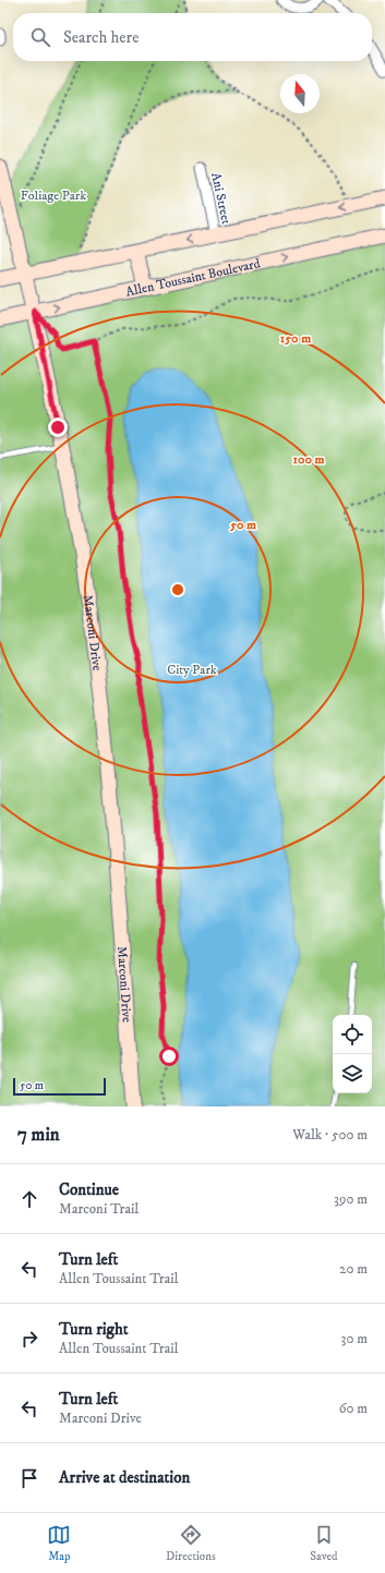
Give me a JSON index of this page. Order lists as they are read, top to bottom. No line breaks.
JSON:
{"streets":{"street":["Ani Street","Allen Toussaint Boulevard","Marconi Drive"]},"crossings":[["Allen Toussaint Boulevard","Marconi Drive"]],"parks":["Foliage Park","City Park"],"scale_bar":"50 m","north":"top","page":{"search":"Search here","scale":"50 m","heading":["7 min","Walk · 500 m"],"list":[["Continue","Marconi Trail","390 m"],["Turn left","Allen Toussaint Trail","20 m"],["Turn right","Allen Toussaint Trail","30 m"],["Turn left","Marconi Drive","60 m"],"Arrive at destination"],"nav":["Map","Directions","Saved"]},"rings":["150 m","100 m","50 m"]}
